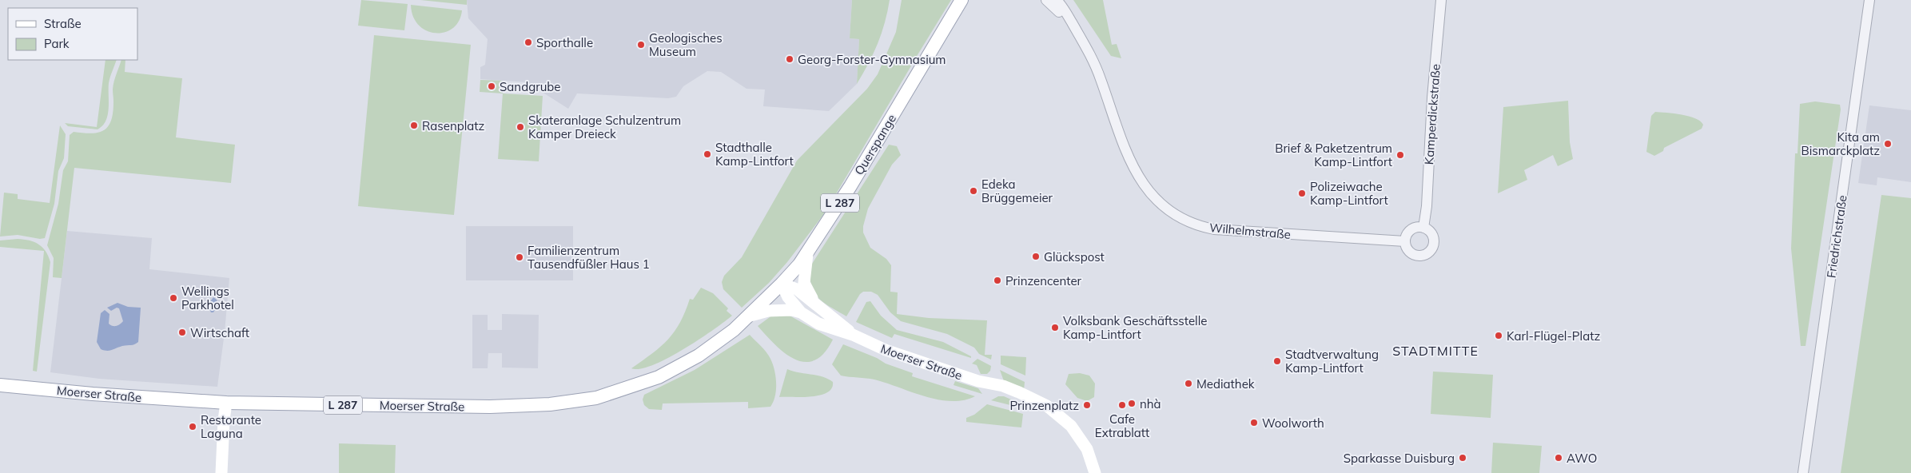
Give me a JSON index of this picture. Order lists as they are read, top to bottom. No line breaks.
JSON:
{"streets":{"main road":["Querspange","L 287","Moerser Straße"],"street":["Kamperdickstraße","Wilhelmstraße","Friedrichstraße"]},"crossings":[["Kamperdickstraße","Wilhelmstraße"],["Querspange","Moerser Straße"]],"districts":["STADTMITTE"],"places":["Sporthalle","Geologisches Museum","Georg-Forster-Gymnasium","Sandgrube","Rasenplatz","Skateranlage Schulzentrum Kamper Dreieck","Kita am Bismarckplatz","Stadthalle Kamp-Lintfort","Brief & Paketzentrum Kamp-Lintfort","Edeka Brüggemeier","Polizeiwache Kamp-Lintfort","Glückspost","Familienzentrum Tausendfüßler Haus 1","Prinzencenter","Wellings Parkhotel","Volksbank Geschäftsstelle Kamp-Lintfort","Wirtschaft","Karl-Flügel-Platz","Stadtverwaltung Kamp-Lintfort","Mediathek","nhà","Prinzenplatz","Cafe Extrablatt","Woolworth","Restorante Laguna","Sparkasse Duisburg","AWO"],"legend":["Straße","Park"]}
